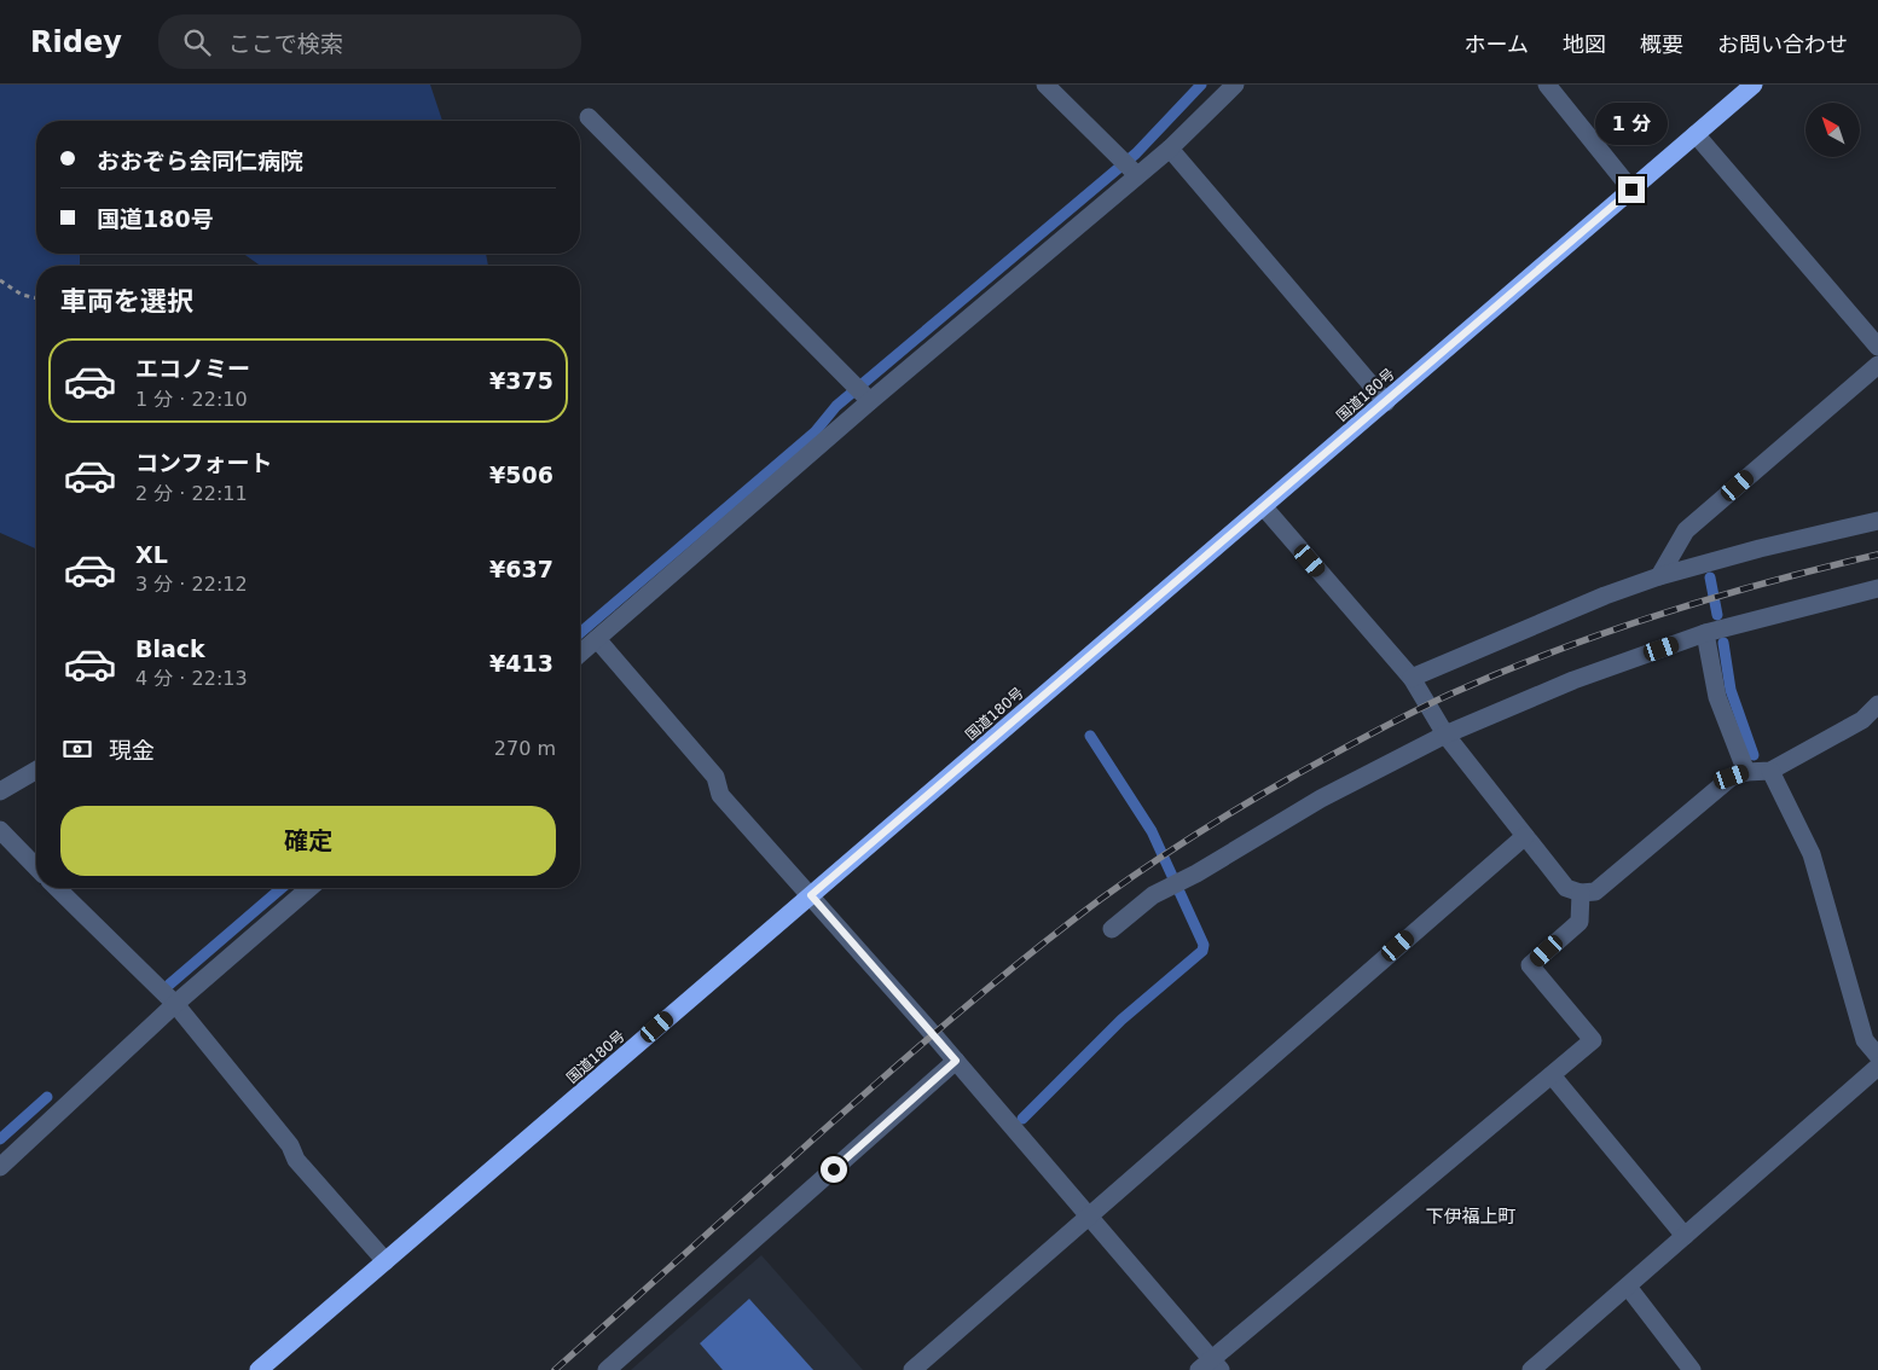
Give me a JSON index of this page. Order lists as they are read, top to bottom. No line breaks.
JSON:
{"streets":{"highway":["国道180号"]},"districts":["下伊福上町"],"north":"top left","page":{"header":"Ridey","search":"ここで検索","nav":["ホーム","地図","概要","お問い合わせ"],"bubble":"1 分","banner":["おおぞら会同仁病院","国道180号"],"heading":"車両を選択","list":[{"name":"エコノミー","note":"1 分 · 22:10","value":"¥375"},{"name":"コンフォート","note":"2 分 · 22:11","value":"¥506"},{"name":"XL","note":"3 分 · 22:12","value":"¥637"},{"name":"Black","note":"4 分 · 22:13","value":"¥413"}],"pay":["現金","270 m"],"buttons":"確定"}}
